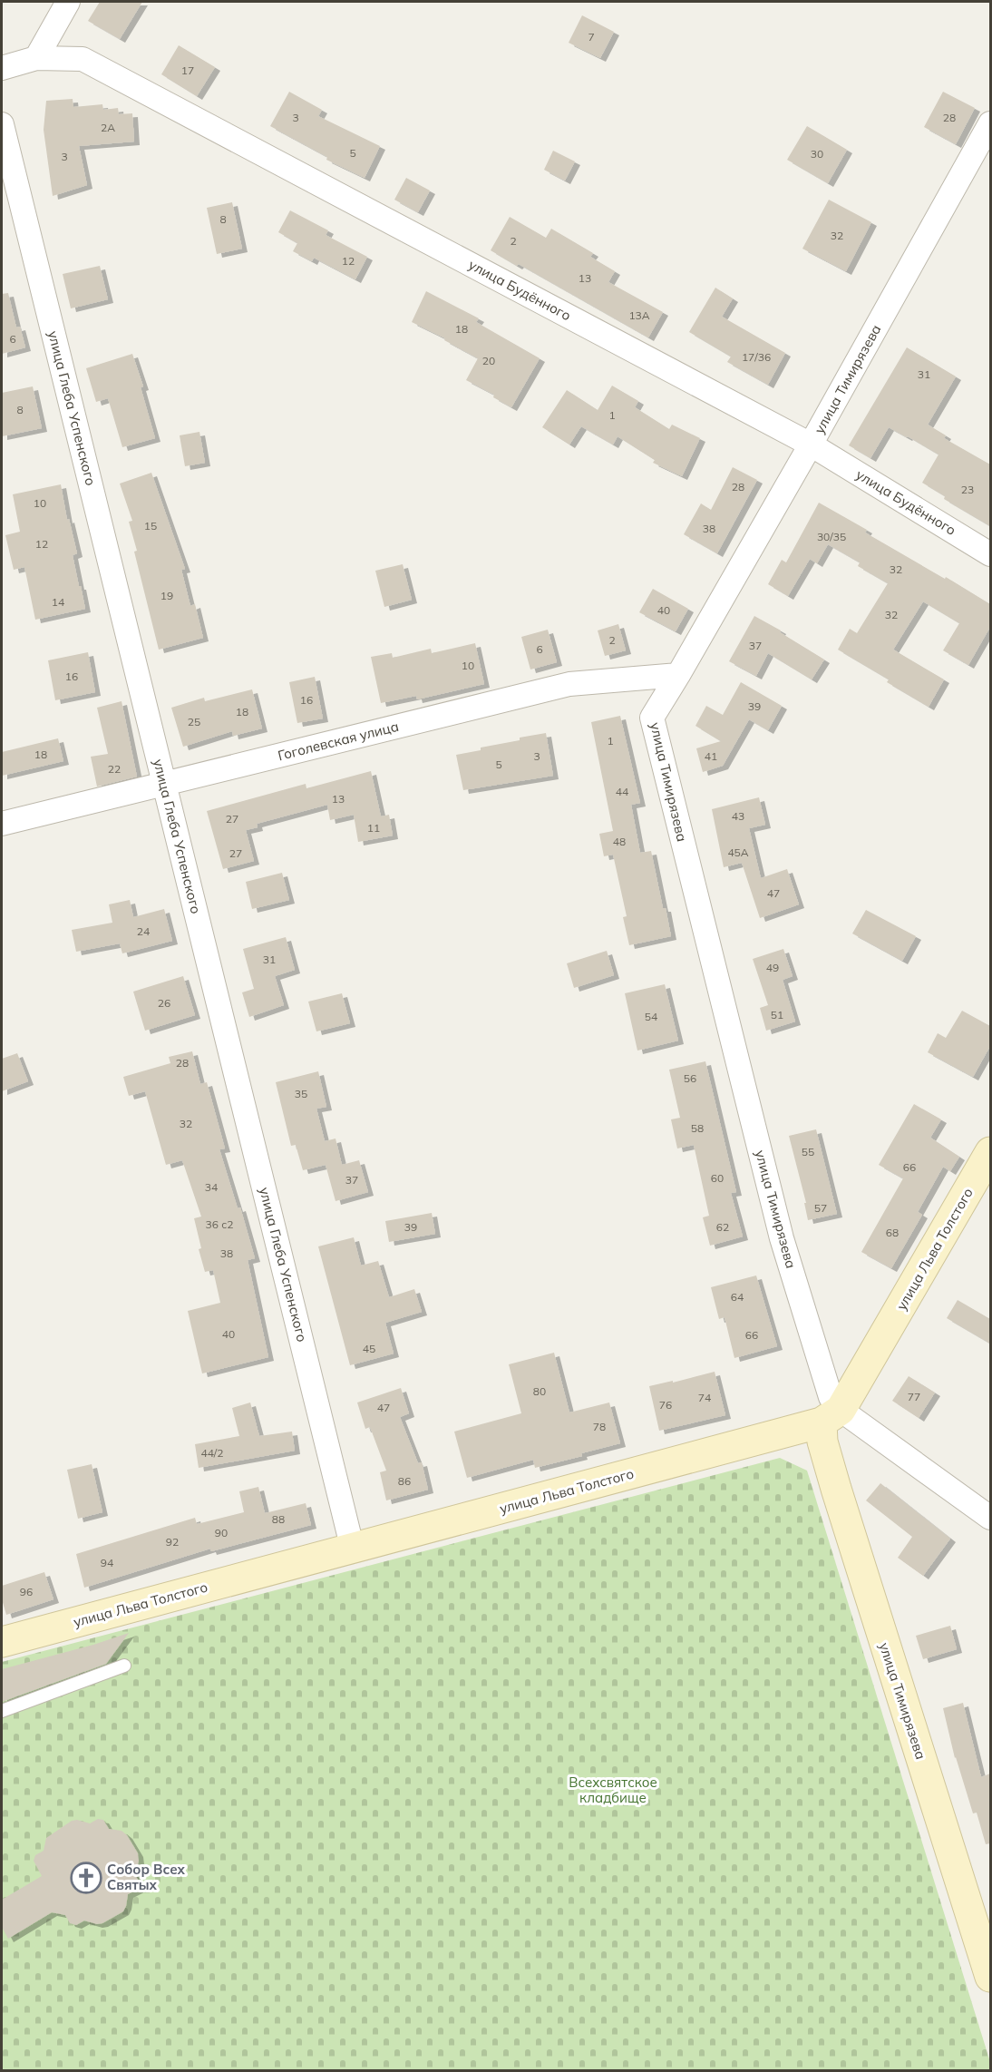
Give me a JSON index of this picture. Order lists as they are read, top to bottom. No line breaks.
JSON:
{"streets":{"street":["улица Будённого","улица Тимирязева","улица Глеба Успенского","Гоголевская улица","улица Льва Толстого"]},"crossings":[["улица Будённого","улица Тимирязева"],["улица Тимирязева","Гоголевская улица"],["улица Тимирязева","улица Льва Толстого"],["улица Глеба Успенского","Гоголевская улица"],["улица Глеба Успенского","улица Льва Толстого"]],"parks":["Всехсвятское кладбище"],"places":{"church":["Собор Всех Святых"]},"house_numbers":["7","17","3","28","2А","5","30","3","8","32","2","12","13","13А","18","6","17/36","20","31","8","1","28","23","10","15","38","30/35","12","32","19","14","40","32","2","37","6","10","16","16","39","18","25","1","18","3","41","5","22","44","13","43","27","11","48","45А","27","47","24","31","49","26","51","54","28","56","35","32","58","55","66","60","37","34","57","36 с2","39","62","68","38","64","40","66","45","80","77","74","76","47","78","44/2","86","88","90","92","94","96"]}
